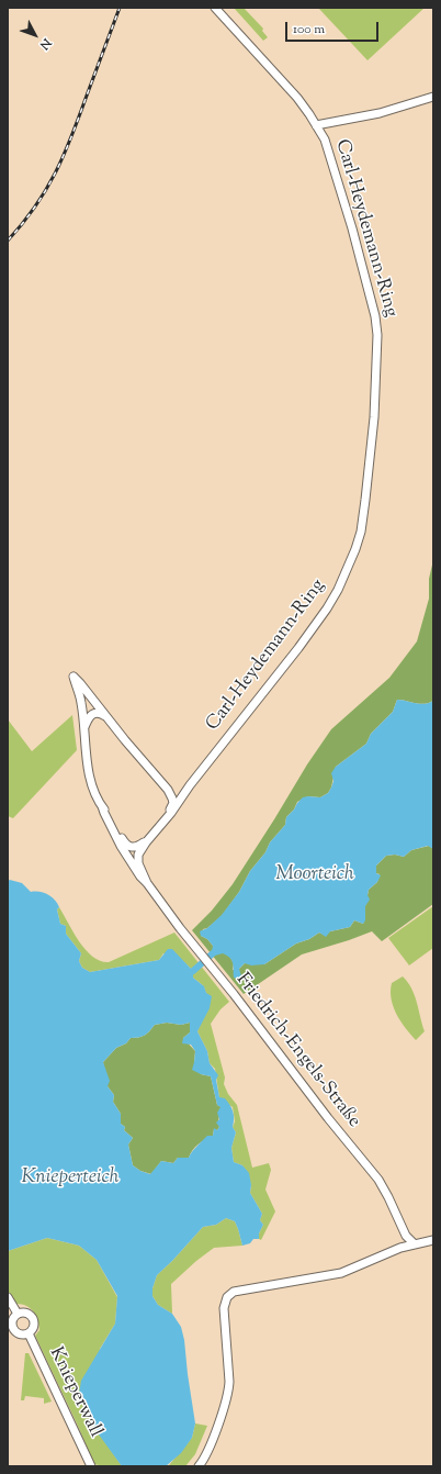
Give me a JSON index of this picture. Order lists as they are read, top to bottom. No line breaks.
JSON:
{"streets":{"main road":["Carl-Heydemann-Ring","Friedrich-Engels-Straße","Knieperwall"]},"crossings":[["Carl-Heydemann-Ring","Friedrich-Engels-Straße"]],"water":["Moorteich","Knieperteich"],"scale_bar":"100 m","north":"bottom right"}
